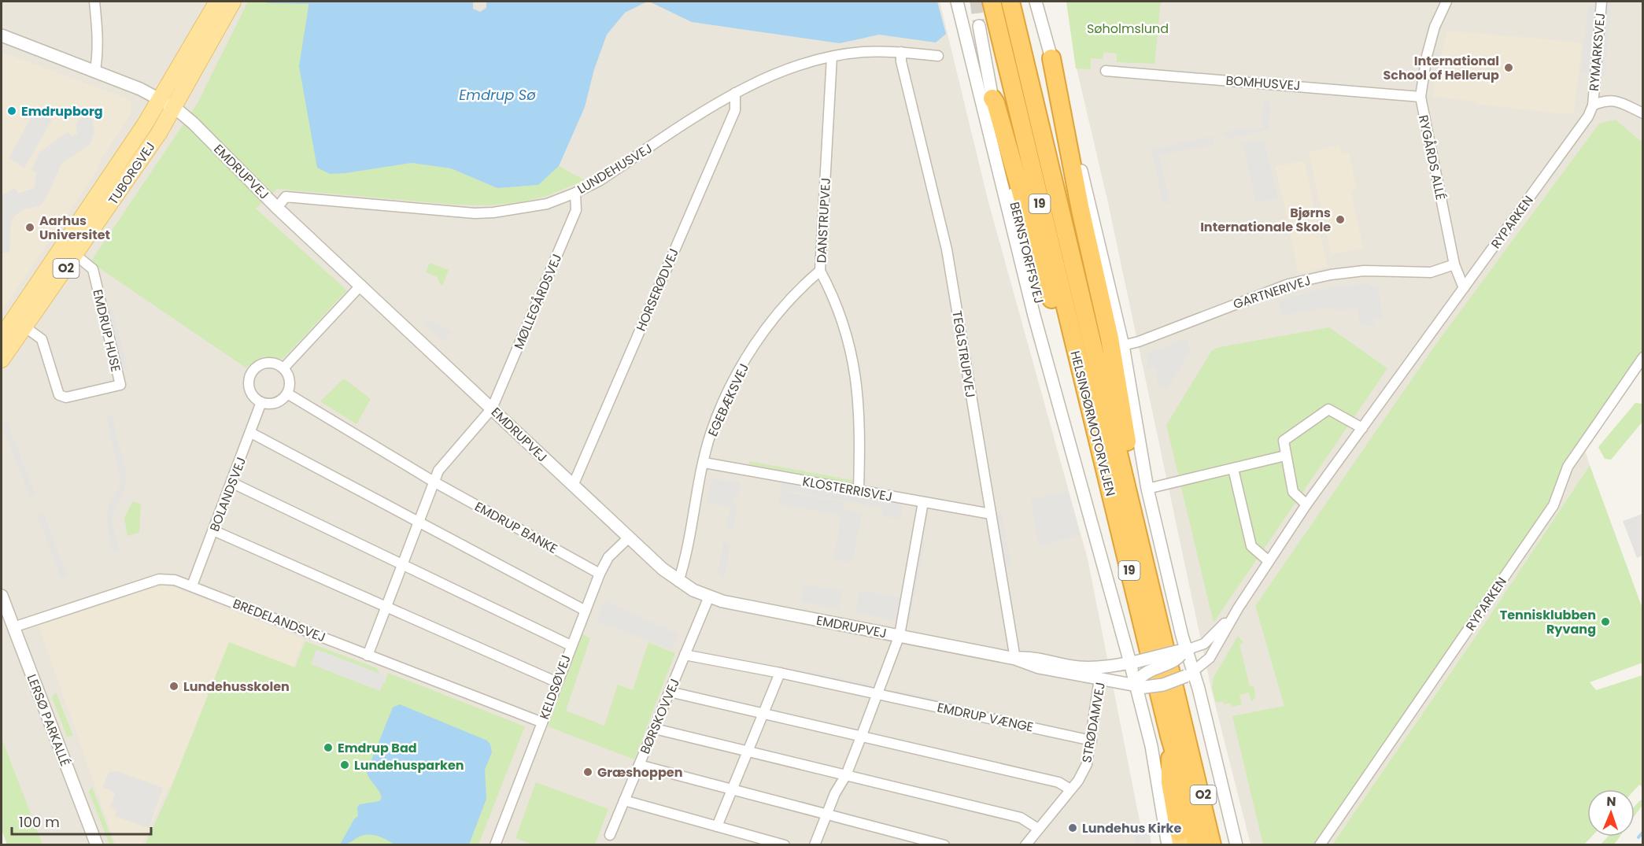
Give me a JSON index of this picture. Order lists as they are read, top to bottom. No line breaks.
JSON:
{"streets":{"highway":["19","O2","HELSINGØRMOTORVEJEN"],"main road":["TUBORGVEJ"],"street":["RYMARKSVEJ","BOMHUSVEJ","RYGÅRDS ALLÉ","LUNDEHUSVEJ","EMDRUPVEJ","DANSTRUPVEJ","RYPARKEN","BERNSTORFFSVEJ","HORSERØDVEJ","GARTNERIVEJ","MØLLEGÅRDSVEJ","EMDRUP HUSE","TEGLSTRUPVEJ","EGEBÆKSVEJ","KLOSTERRISVEJ","BOLANDSVEJ","EMDRUP BANKE","BREDELANDSVEJ","KELDSØVEJ","BØRSKOVVEJ","EMDRUP VÆNGE","LERSØ PARKALLÉ","STRØDAMVEJ"]},"crossings":[["RYMARKSVEJ","RYPARKEN"],["BOMHUSVEJ","RYGÅRDS ALLÉ"],["RYGÅRDS ALLÉ","RYPARKEN"],["RYGÅRDS ALLÉ","GARTNERIVEJ"],["LUNDEHUSVEJ","EMDRUPVEJ"],["LUNDEHUSVEJ","DANSTRUPVEJ"],["LUNDEHUSVEJ","HORSERØDVEJ"],["LUNDEHUSVEJ","MØLLEGÅRDSVEJ"],["LUNDEHUSVEJ","TEGLSTRUPVEJ"],["EMDRUPVEJ","TUBORGVEJ"],["EMDRUPVEJ","RYPARKEN"],["EMDRUPVEJ","HORSERØDVEJ"],["EMDRUPVEJ","MØLLEGÅRDSVEJ"],["EMDRUPVEJ","TEGLSTRUPVEJ"],["EMDRUPVEJ","EGEBÆKSVEJ"],["EMDRUPVEJ","KELDSØVEJ"],["EMDRUPVEJ","BØRSKOVVEJ"],["EMDRUPVEJ","STRØDAMVEJ"],["TUBORGVEJ","EMDRUP HUSE"],["DANSTRUPVEJ","EGEBÆKSVEJ"],["DANSTRUPVEJ","KLOSTERRISVEJ"],["O2","HELSINGØRMOTORVEJEN"],["TEGLSTRUPVEJ","KLOSTERRISVEJ"],["EGEBÆKSVEJ","KLOSTERRISVEJ"],["BOLANDSVEJ","EMDRUP BANKE"],["BOLANDSVEJ","BREDELANDSVEJ"],["EMDRUP BANKE","KELDSØVEJ"],["BREDELANDSVEJ","KELDSØVEJ"],["BREDELANDSVEJ","LERSØ PARKALLÉ"],["BØRSKOVVEJ","EMDRUP VÆNGE"],["EMDRUP VÆNGE","STRØDAMVEJ"]],"water":["Emdrup Sø"],"parks":["Søholmslund"],"places":["International School of Hellerup","Emdrupborg","Bjørns Internationale Skole","Aarhus Universitet","Tennisklubben Ryvang","Lundehusskolen","Emdrup Bad","Lundehusparken","Græshoppen","Lundehus Kirke"],"scale_bar":"100 m","north":"top"}
